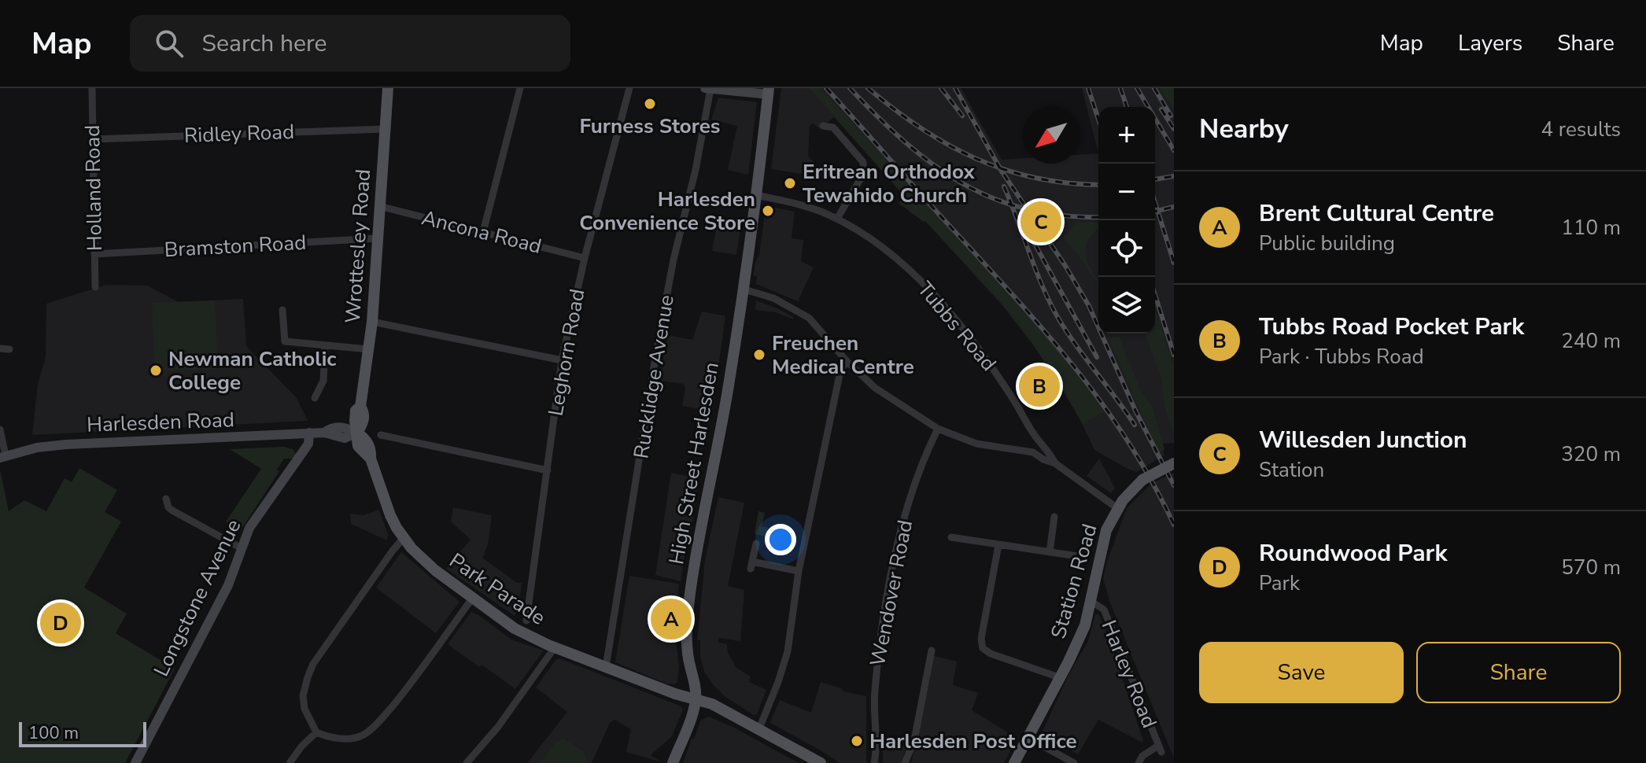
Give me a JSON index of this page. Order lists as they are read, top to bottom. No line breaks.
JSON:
{"streets":{"main road":["Wrottesley Road","High Street Harlesden","Station Road","Park Parade"],"street":["Ridley Road","Holland Road","Ancona Road","Bramston Road","Tubbs Road","Leghorn Road","Rucklidge Avenue","Harlesden Road","Wendover Road","Longstone Avenue","Harley Road"]},"crossings":[["Ridley Road","Holland Road"],["Ridley Road","Wrottesley Road"],["Holland Road","Bramston Road"],["Ancona Road","Wrottesley Road"],["Ancona Road","Leghorn Road"],["Bramston Road","Wrottesley Road"],["Wrottesley Road","Harlesden Road"],["Wrottesley Road","Park Parade"],["Tubbs Road","High Street Harlesden"],["Tubbs Road","Station Road"],["Rucklidge Avenue","Park Parade"],["Harlesden Road","Park Parade"],["Harlesden Road","Longstone Avenue"],["High Street Harlesden","Park Parade"],["Station Road","Harley Road"]],"places":["Furness Stores","Eritrean Orthodox Tewahido Church","Harlesden Convenience Store","Freuchen Medical Centre","Newman Catholic College","Harlesden Post Office"],"scale_bar":"100 m","north":"bottom left","page":{"header":"Map","search":"Search here","nav":["Map","Layers","Share"],"heading":["Nearby","4 results"],"map_buttons":["+","−"],"list":[{"mark":"A","name":"Brent Cultural Centre","note":"Public building","value":"110 m"},{"mark":"B","name":"Tubbs Road Pocket Park","note":"Park · Tubbs Road","value":"240 m"},{"mark":"C","name":"Willesden Junction","note":"Station","value":"320 m"},{"mark":"D","name":"Roundwood Park","note":"Park","value":"570 m"}],"pins":["C","B","A","D"],"buttons":["Save","Share"],"scale":"100 m"}}
